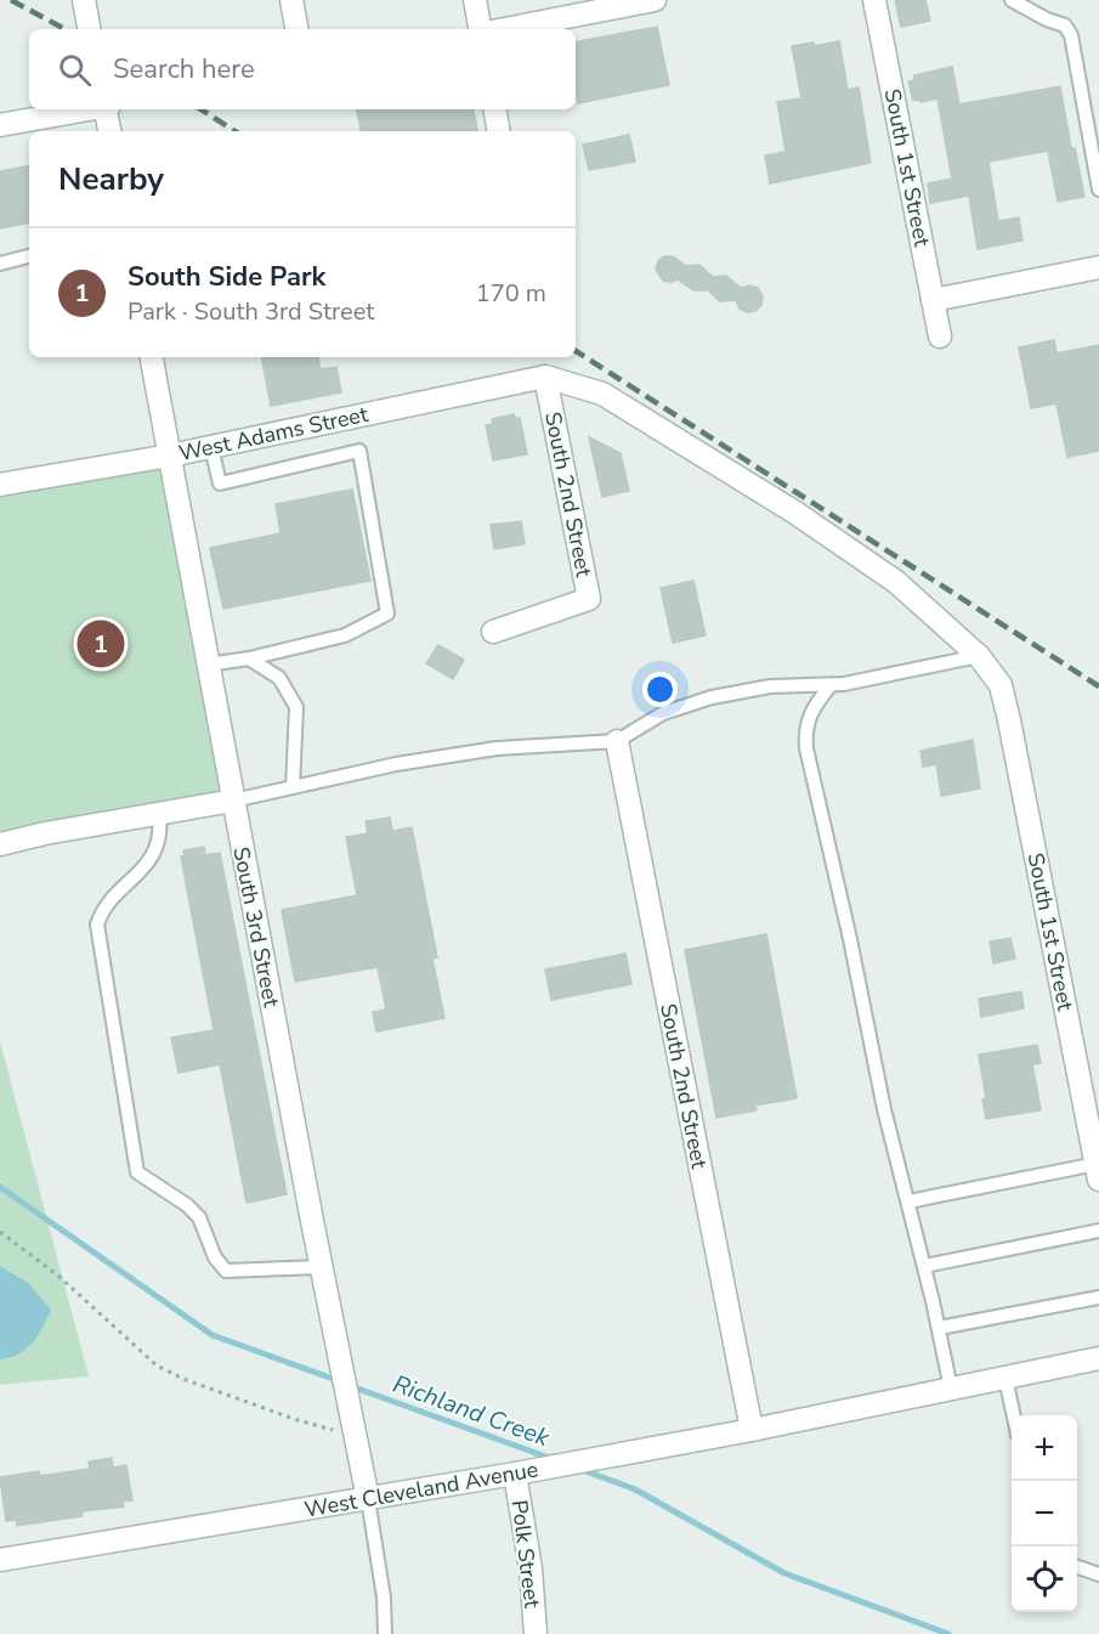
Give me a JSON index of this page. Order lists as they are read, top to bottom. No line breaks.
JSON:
{"streets":{"street":["South 1st Street","West Adams Street","South 2nd Street","South 3rd Street","West Cleveland Avenue","Polk Street"]},"crossings":[["West Adams Street","South 2nd Street"],["West Adams Street","South 3rd Street"],["South 2nd Street","West Cleveland Avenue"],["South 3rd Street","West Cleveland Avenue"],["West Cleveland Avenue","Polk Street"]],"water":["Richland Creek"],"page":{"search":"Search here","heading":"Nearby","list":[{"mark":"1","name":"South Side Park","note":"Park · South 3rd Street","value":"170 m"}],"pins":"1","map_buttons":["+","−"]}}
